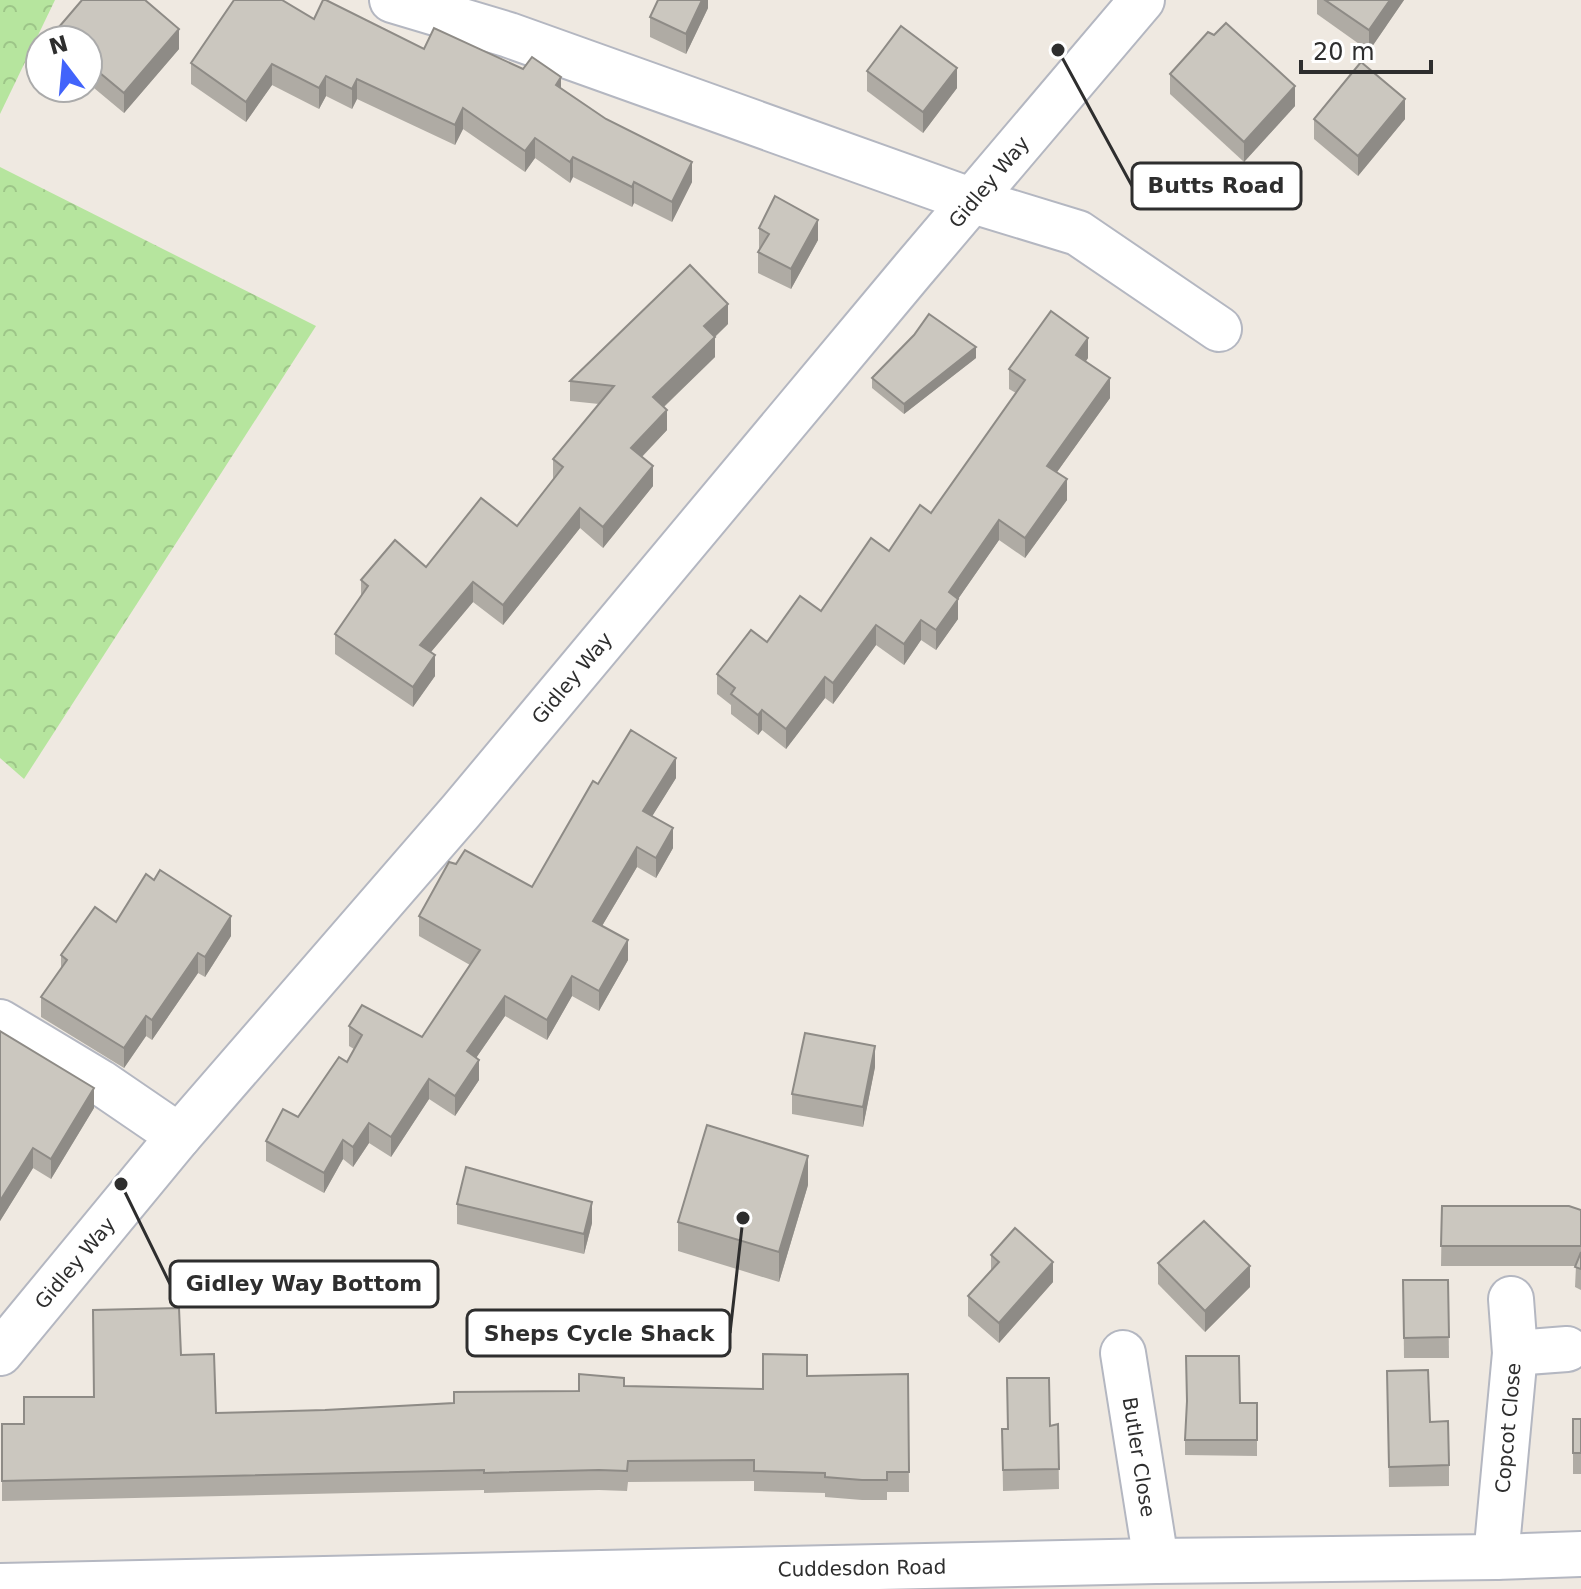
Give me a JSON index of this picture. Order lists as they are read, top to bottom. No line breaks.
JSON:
{"streets":{"street":["Gidley Way","Copcot Close","Butler Close","Cuddesdon Road"]},"crossings":[["Copcot Close","Cuddesdon Road"],["Butler Close","Cuddesdon Road"]],"places":["Butts Road","Gidley Way Bottom","Sheps Cycle Shack"],"scale_bar":"20 m","north":"top"}
